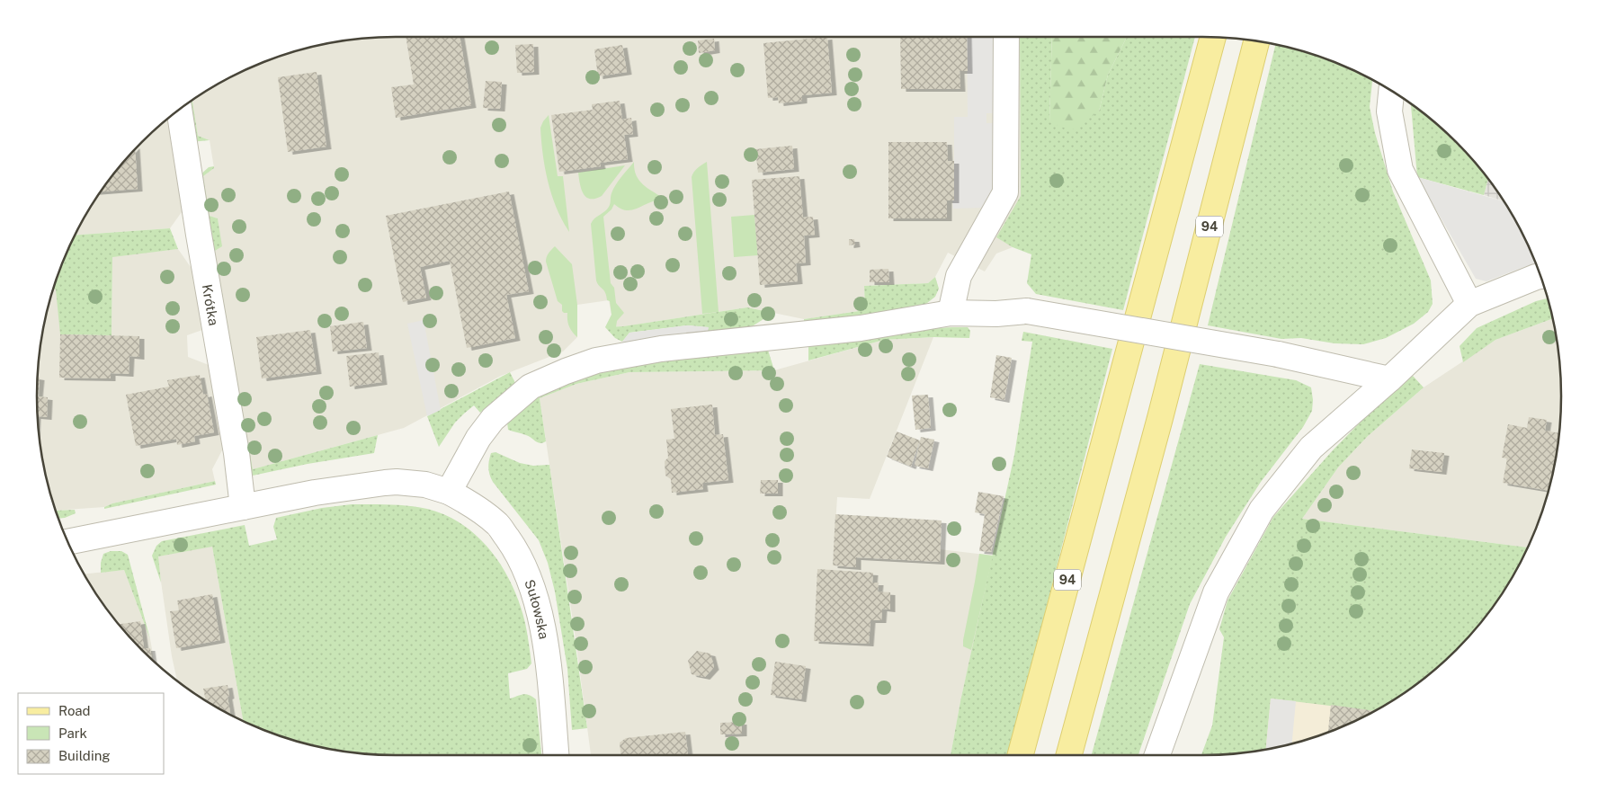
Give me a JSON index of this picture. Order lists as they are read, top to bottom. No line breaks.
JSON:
{"streets":{"main road":["94"],"street":["Krótka","Sułowska"]},"crossings":[["Krótka","Sułowska"]],"legend":["Road","Park","Building"]}
